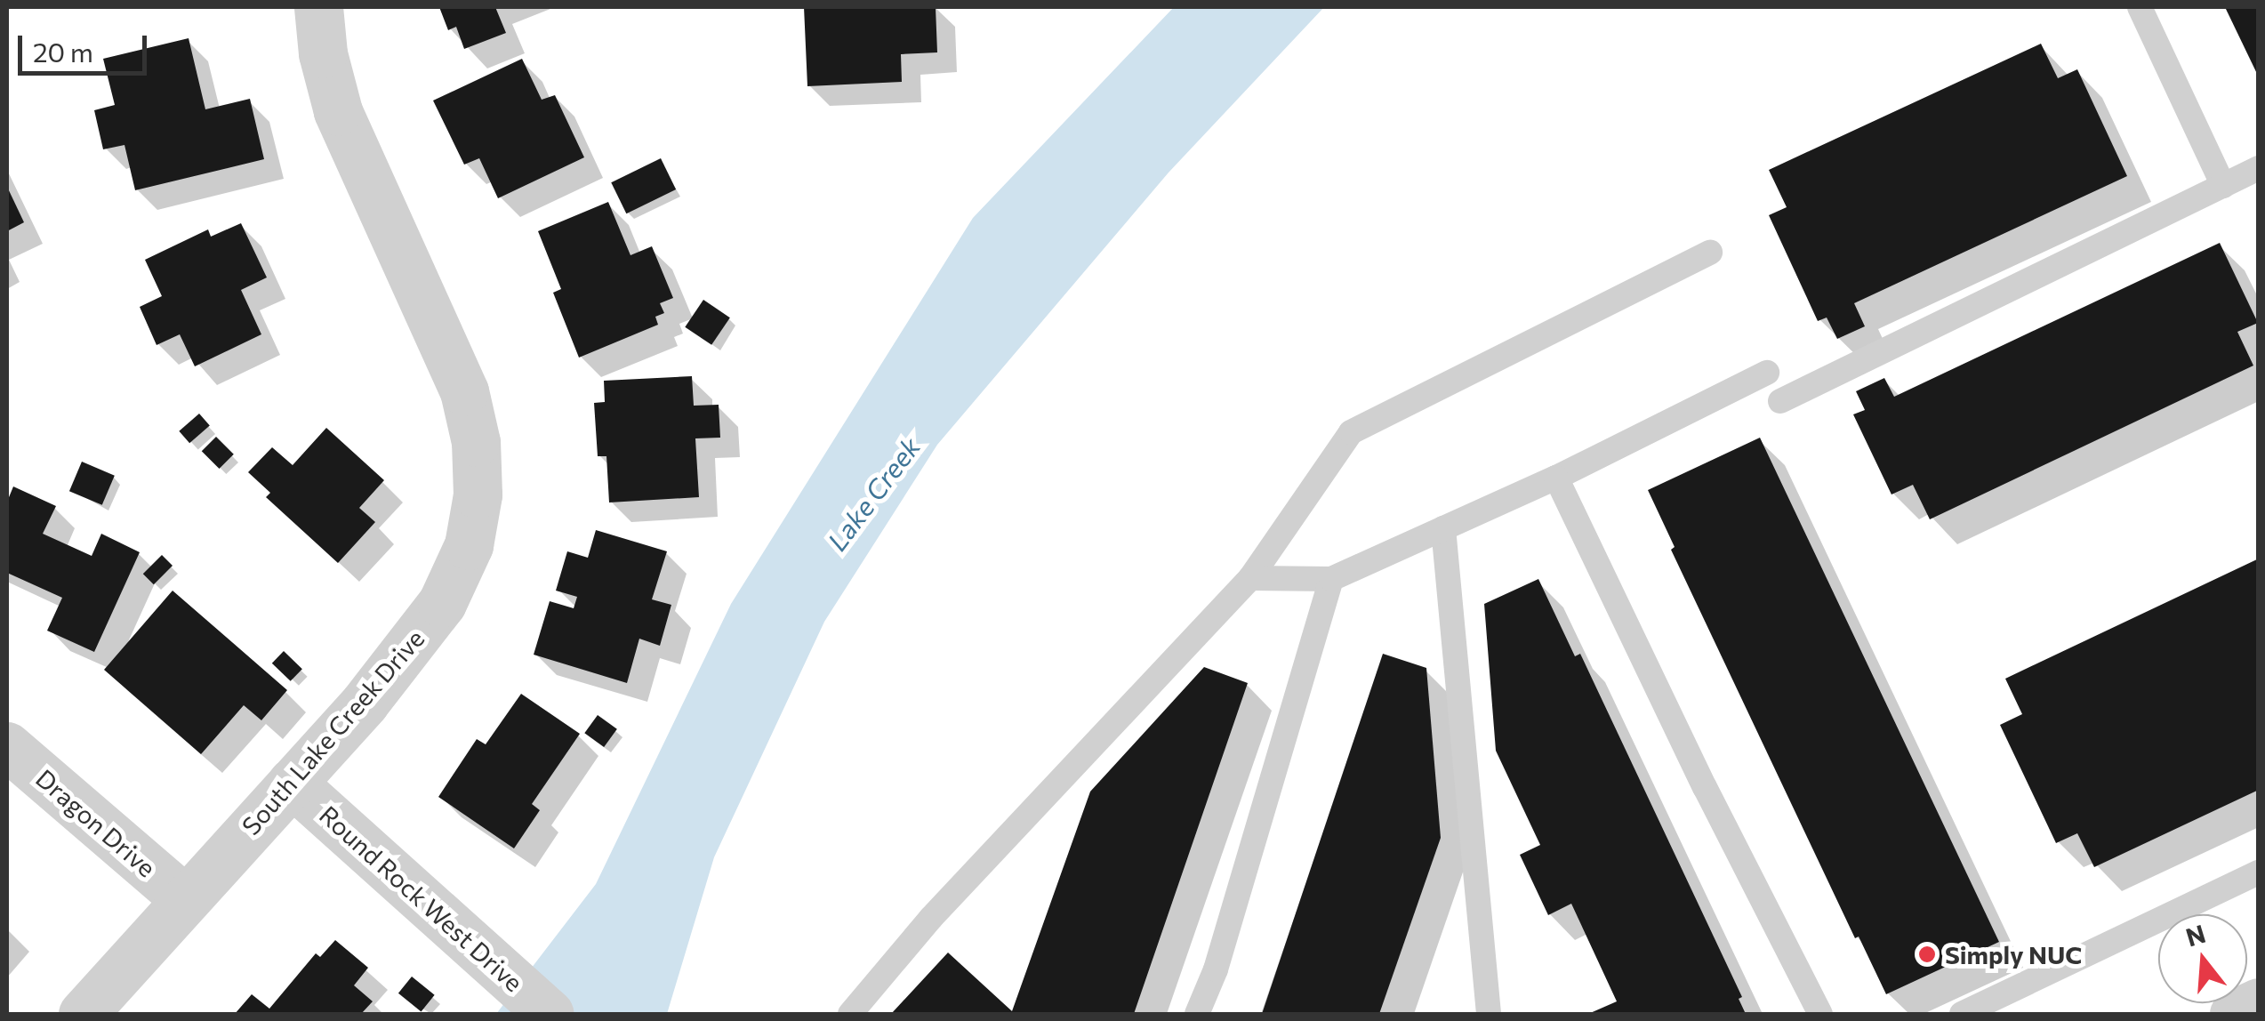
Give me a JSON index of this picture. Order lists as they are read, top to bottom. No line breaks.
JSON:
{"streets":{"street":["South Lake Creek Drive","Dragon Drive","Round Rock West Drive"]},"crossings":[["South Lake Creek Drive","Dragon Drive"],["South Lake Creek Drive","Round Rock West Drive"]],"water":["Lake Creek"],"places":["Simply NUC"],"scale_bar":"20 m","north":"top"}
